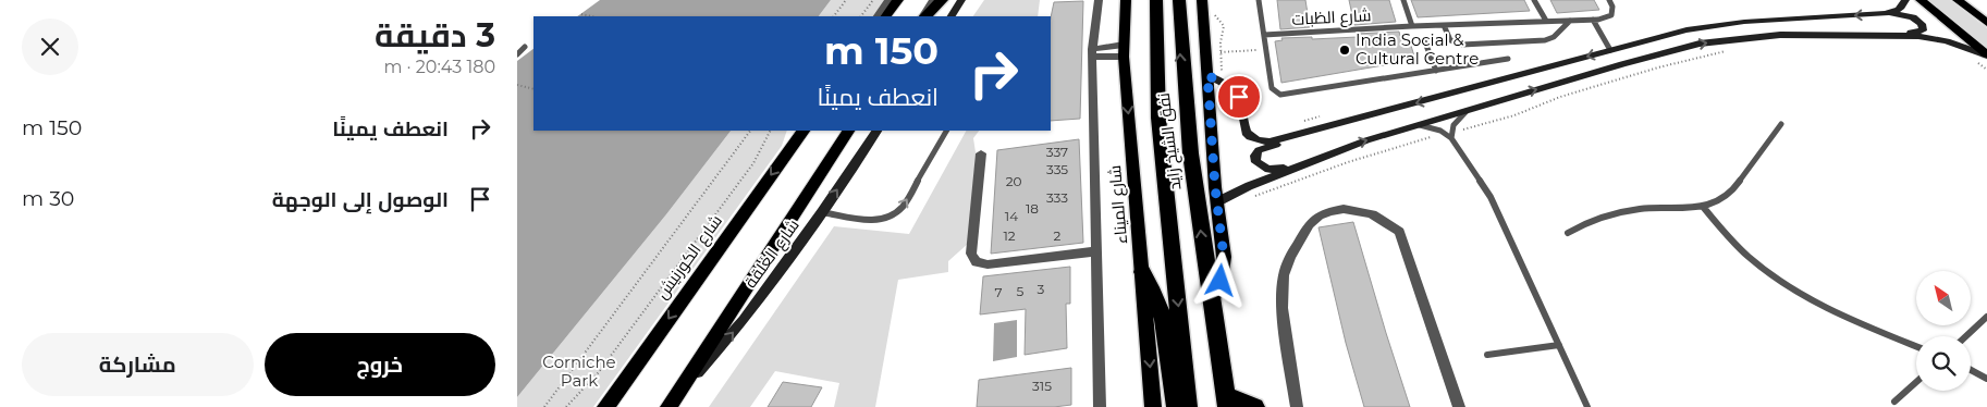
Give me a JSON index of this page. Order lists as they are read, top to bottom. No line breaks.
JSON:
{"streets":{"highway":["نفق الشيخ زايد","شارع الكورنيش"],"main road":["شارع الميناء","شارع الغَلقة"],"lane":["شارع الظبات"]},"one_way":["شارع الغَلقة"],"parks":["Corniche Park"],"places":["India Social & Cultural Centre"],"house_numbers":["337","335","20","333","18","14","12","2","3","5","7","315"],"north":"top left","page":{"heading":["3 دقيقة","180 m · 20:43"],"turn":["150 m","انعطف يمينًا"],"list":[{"name":"انعطف يمينًا","value":"150 m"},{"name":"الوصول إلى الوجهة","value":"30 m"}],"buttons":["خروج","مشاركة"]}}
